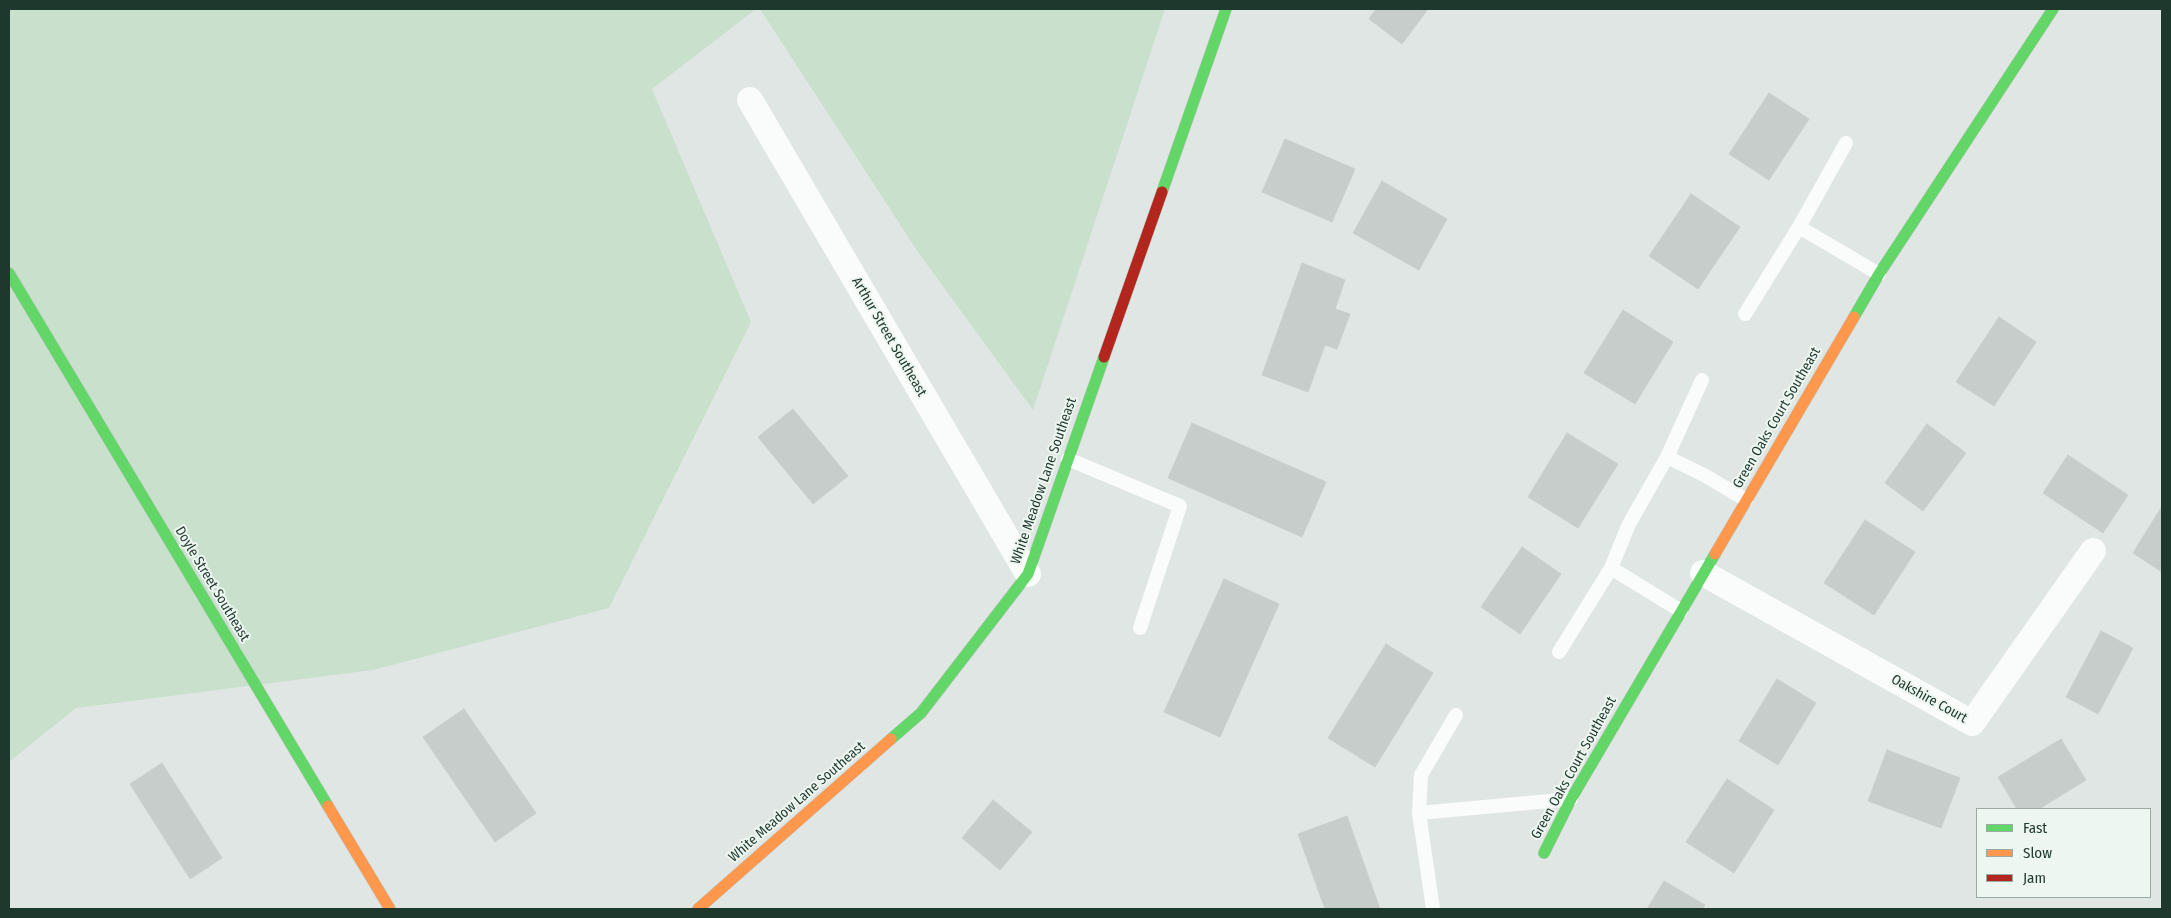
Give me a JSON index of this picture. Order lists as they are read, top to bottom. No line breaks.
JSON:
{"streets":{"street":["Arthur Street Southeast","Green Oaks Court Southeast","White Meadow Lane Southeast","Doyle Street Southeast","Oakshire Court"]},"crossings":[["Arthur Street Southeast","White Meadow Lane Southeast"],["Green Oaks Court Southeast","Oakshire Court"]],"legend":["Fast","Slow","Jam"]}
